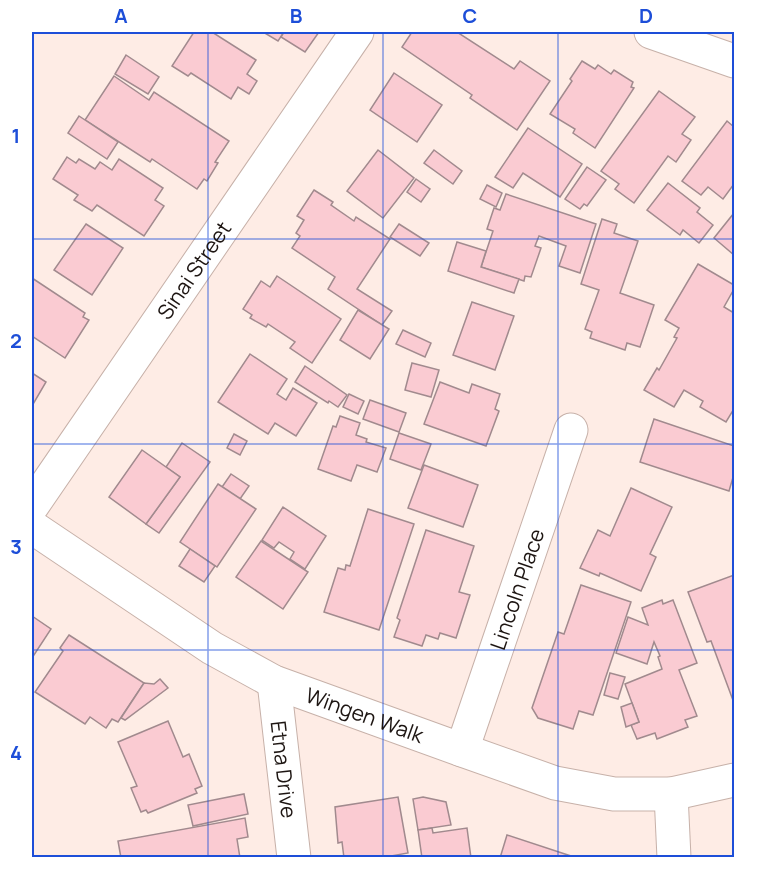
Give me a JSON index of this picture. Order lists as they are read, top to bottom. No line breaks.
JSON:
{"streets":{"street":["Sinai Street","Lincoln Place","Wingen Walk","Etna Drive"]},"crossings":[["Lincoln Place","Wingen Walk"],["Wingen Walk","Etna Drive"]],"grid":{"columns":["A","B","C","D"],"rows":["1","2","3","4"]}}
